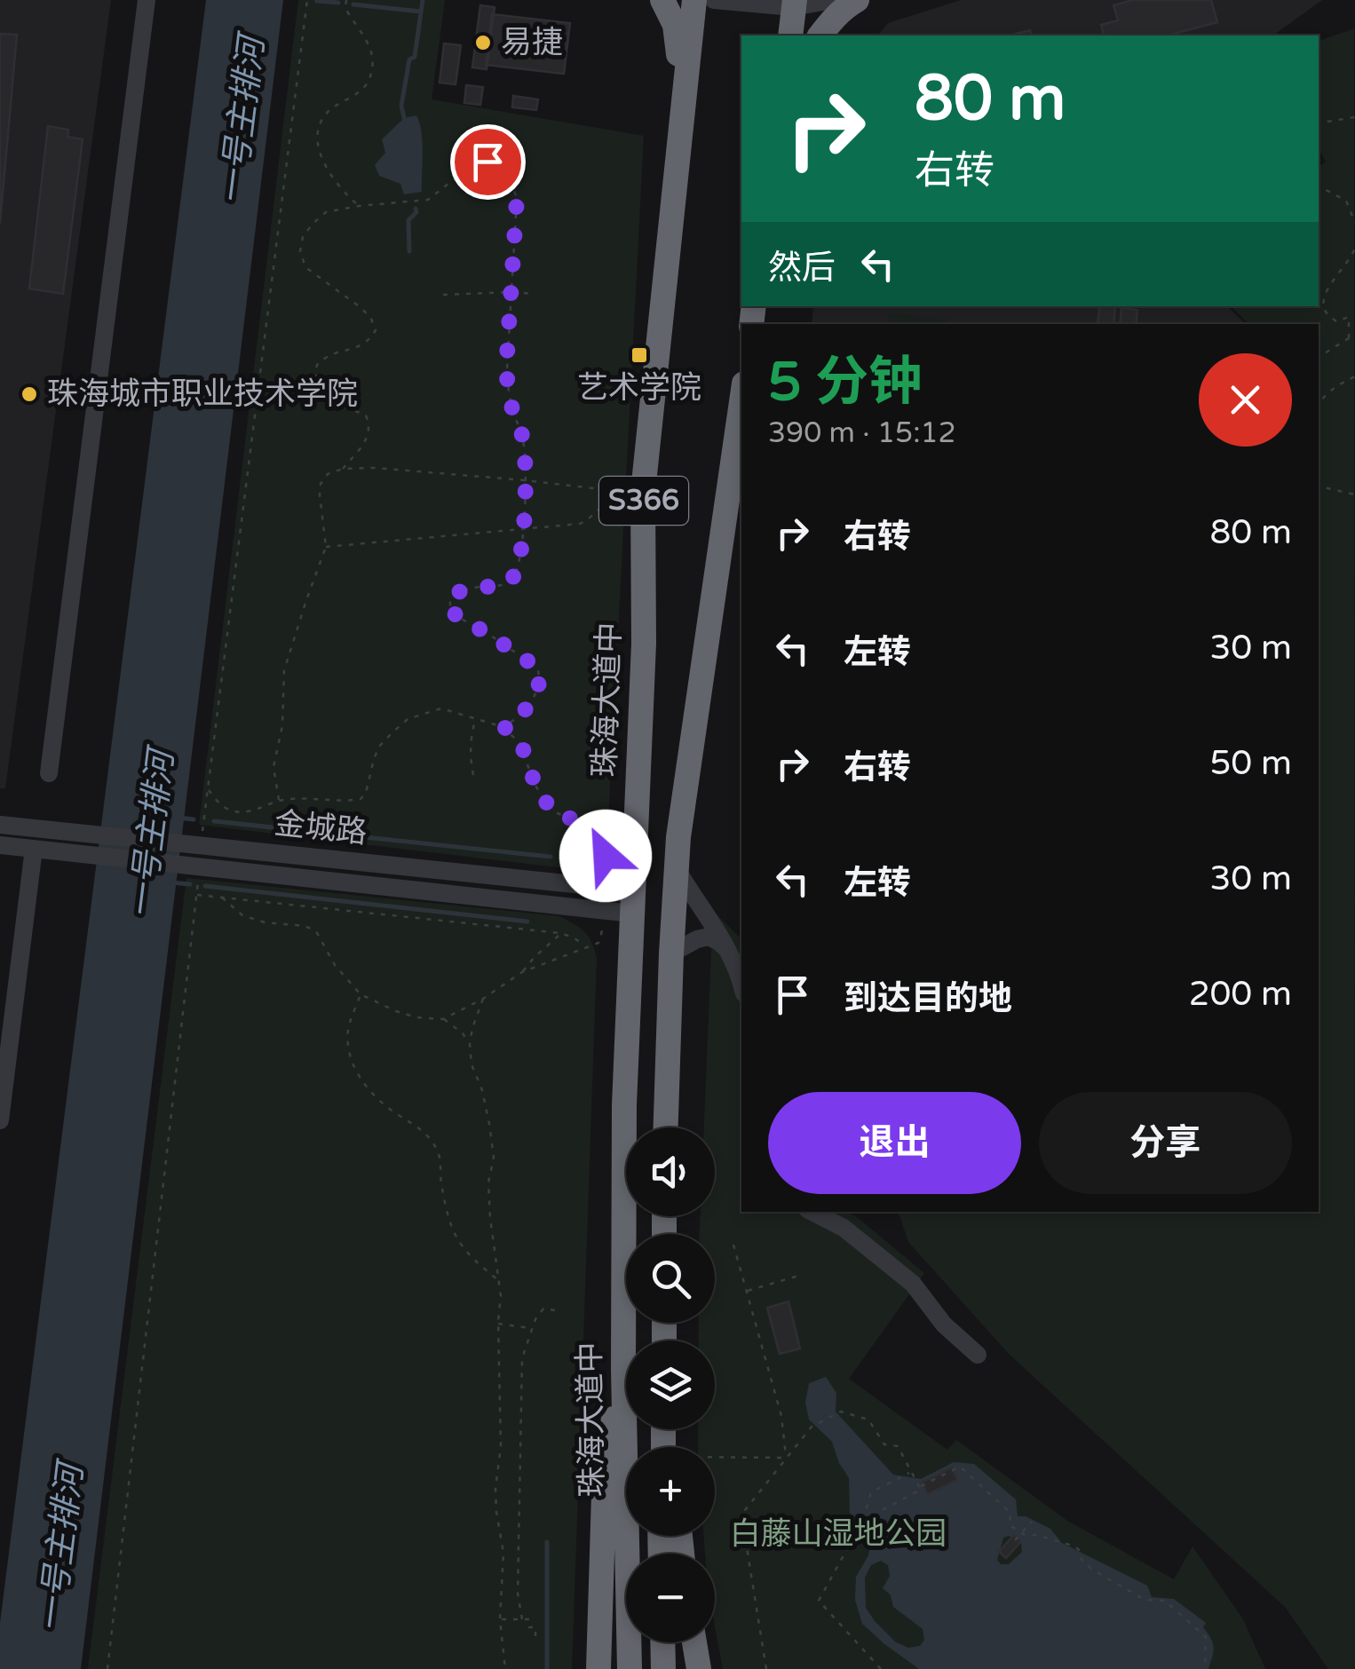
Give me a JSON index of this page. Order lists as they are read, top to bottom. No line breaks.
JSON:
{"streets":{"highway":["S366","珠海大道中"],"street":["金城路"]},"crossings":[["珠海大道中","金城路"]],"water":["一号主排河"],"parks":["白藤山湿地公园"],"places":{"other":["易捷","珠海城市职业技术学院"],"transit":["艺术学院"]},"page":{"turn":["80 m","右转"],"then":"然后","heading":["5 分钟","390 m · 15:12"],"list":[{"name":"右转","value":"80 m"},{"name":"左转","value":"30 m"},{"name":"右转","value":"50 m"},{"name":"左转","value":"30 m"},{"name":"到达目的地","value":"200 m"}],"buttons":["退出","分享"],"map_buttons":["+","−"]}}
